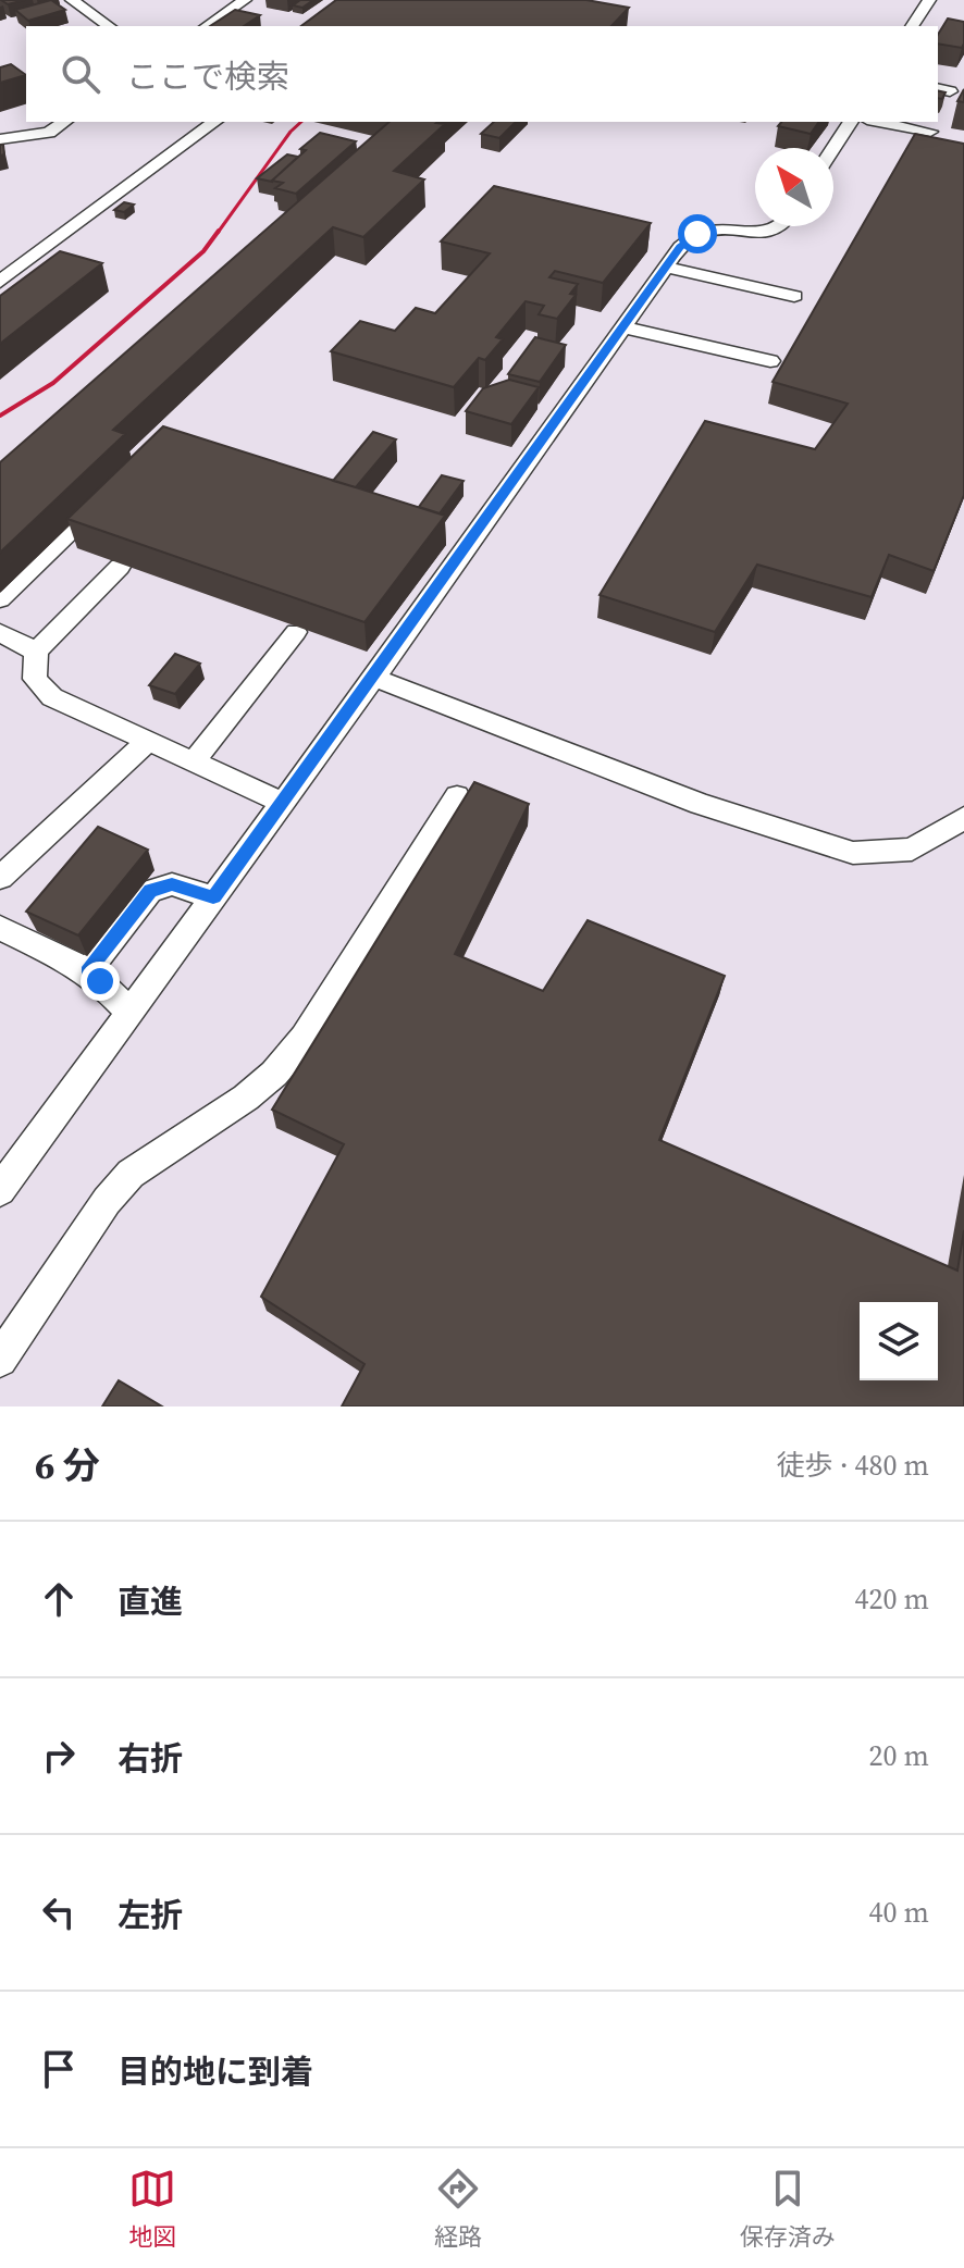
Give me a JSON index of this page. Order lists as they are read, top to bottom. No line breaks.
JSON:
{"north":"top left","page":{"search":"ここで検索","heading":["6 分","徒歩 · 480 m"],"list":[["直進","420 m"],["右折","20 m"],["左折","40 m"],"目的地に到着"],"nav":["地図","経路","保存済み"]}}
